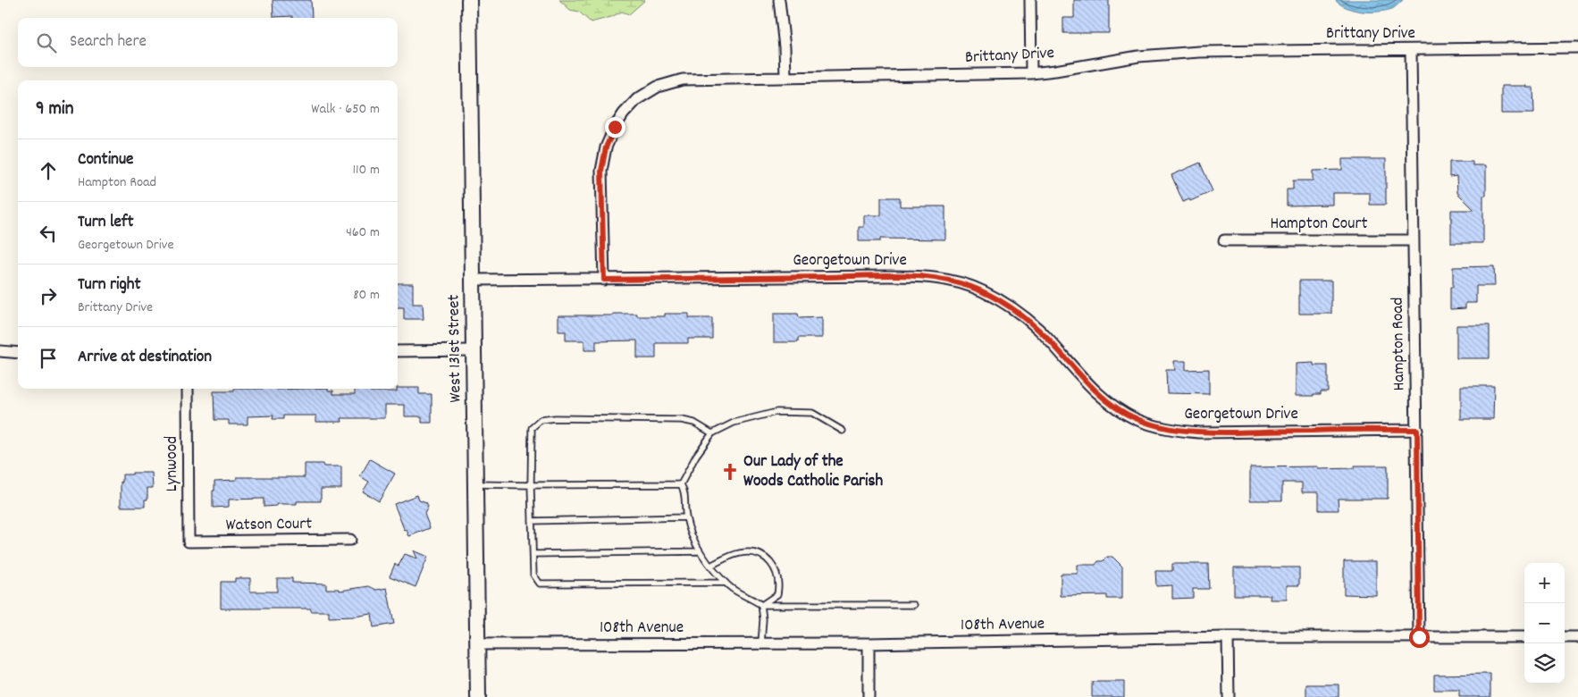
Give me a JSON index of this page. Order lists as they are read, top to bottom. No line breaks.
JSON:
{"streets":{"street":["Brittany Drive","Hampton Court","Georgetown Drive","Hampton Road","West 131st Street","Lynwood","Watson Court","108th Avenue"]},"crossings":[["Brittany Drive","Georgetown Drive"],["Brittany Drive","Hampton Road"],["Hampton Court","Hampton Road"],["Georgetown Drive","Hampton Road"],["Georgetown Drive","West 131st Street"],["Hampton Road","108th Avenue"],["West 131st Street","108th Avenue"],["Lynwood","Watson Court"]],"places":{"church":["Our Lady of the Woods Catholic Parish"]},"page":{"search":"Search here","heading":["9 min","Walk · 650 m"],"list":[["Continue","Hampton Road","110 m"],["Turn left","Georgetown Drive","460 m"],["Turn right","Brittany Drive","80 m"],"Arrive at destination"],"map_buttons":["+","−"]}}
